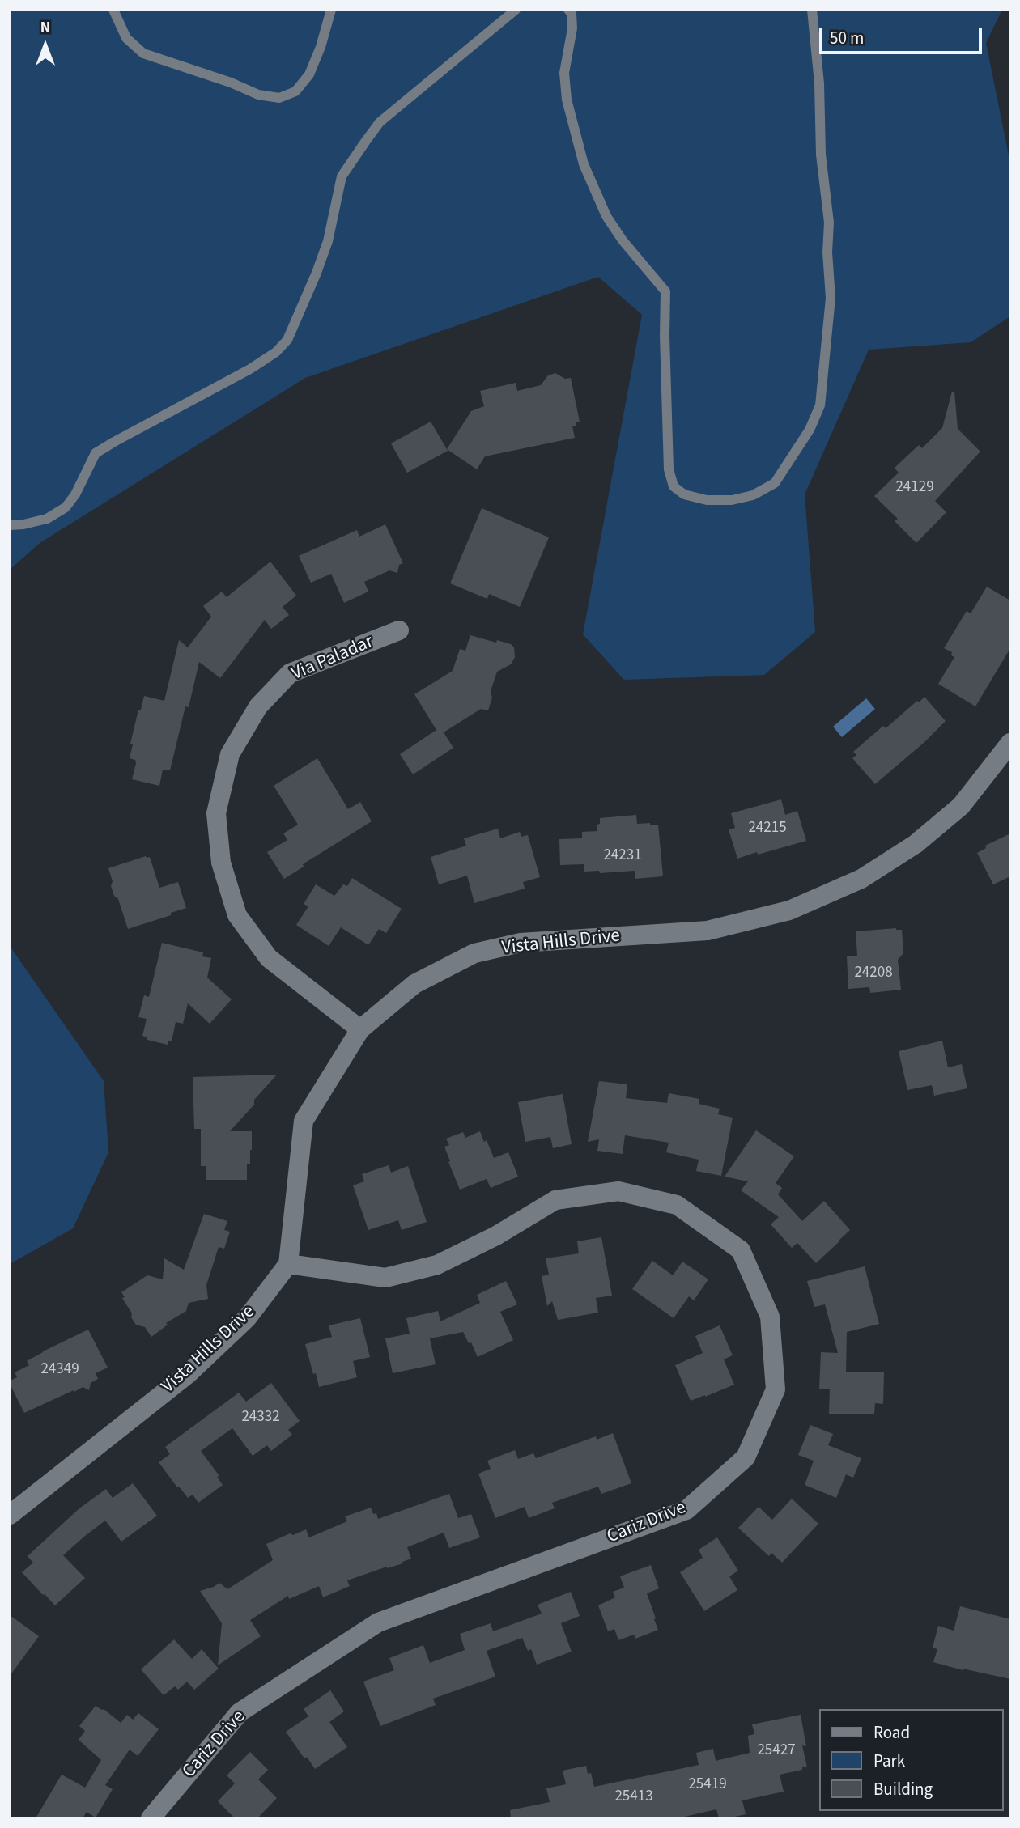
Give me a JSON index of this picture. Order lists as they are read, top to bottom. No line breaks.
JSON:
{"streets":{"street":["Via Paladar","Vista Hills Drive","Cariz Drive"]},"crossings":[["Via Paladar","Vista Hills Drive"],["Vista Hills Drive","Cariz Drive"]],"house_numbers":["24129","24215","24231","24208","24349","24332","25427","25419","25413"],"legend":["Road","Park","Building"],"scale_bar":"50 m","north":"top"}
